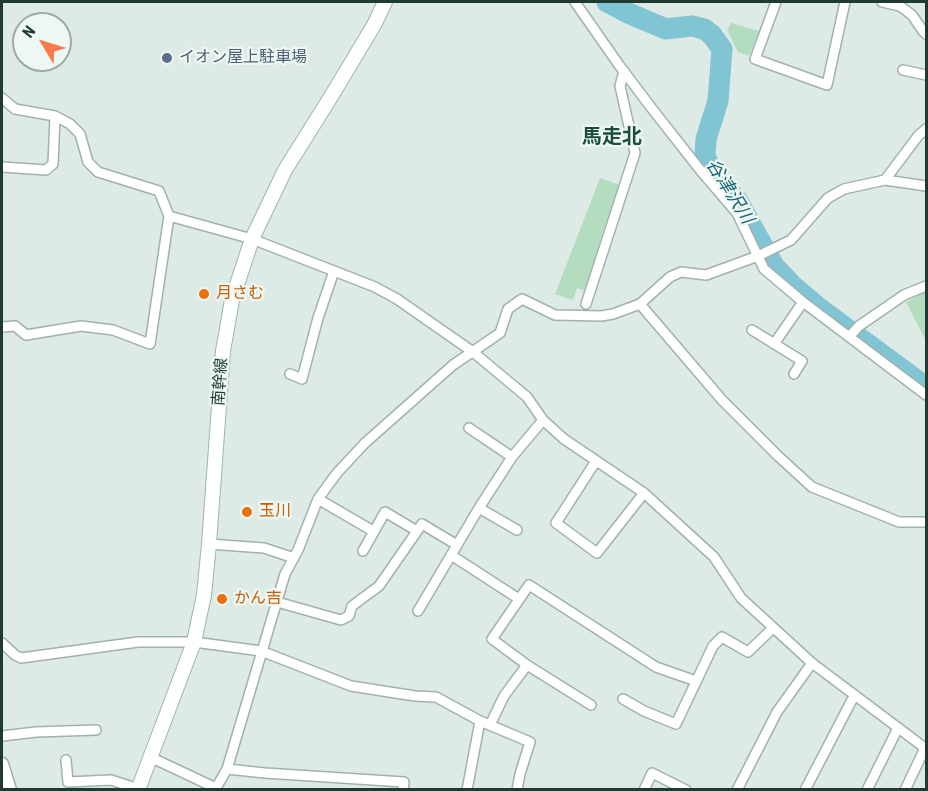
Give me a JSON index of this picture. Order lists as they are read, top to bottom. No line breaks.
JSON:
{"streets":{"main road":["南幹線"]},"districts":["馬走北"],"water":["谷津沢川"],"places":["イオン屋上駐車場","月さむ","玉川","かん吉"],"north":"top left"}
